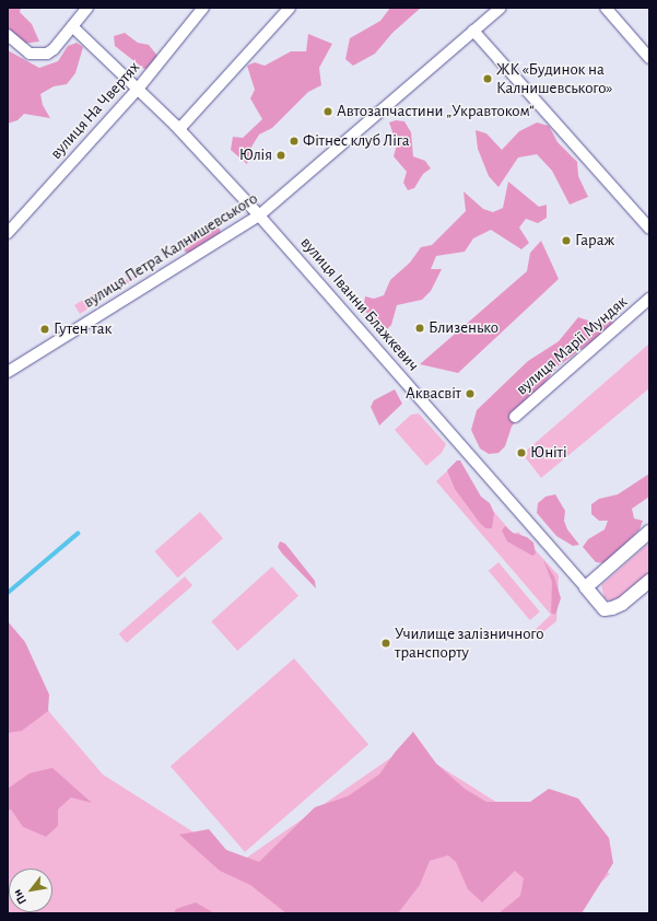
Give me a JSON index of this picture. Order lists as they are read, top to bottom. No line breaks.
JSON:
{"streets":{"street":["вулиця На Чвертях","вулиця Петра Калнишевського","вулиця Іванни Блажкевич","вулиця Марії Мундяк"]},"crossings":[["вулиця На Чвертях","вулиця Іванни Блажкевич"],["вулиця Петра Калнишевського","вулиця Іванни Блажкевич"]],"places":["ЖК «Будинок на Калнишевського»","Автозапчастини „Укравтоком“","Фітнес клуб Ліга","Юлія","Гараж","Близенько","Гутен так","Аквасвіт","Юніті","Училище залізничного транспорту"],"north":"bottom left"}
